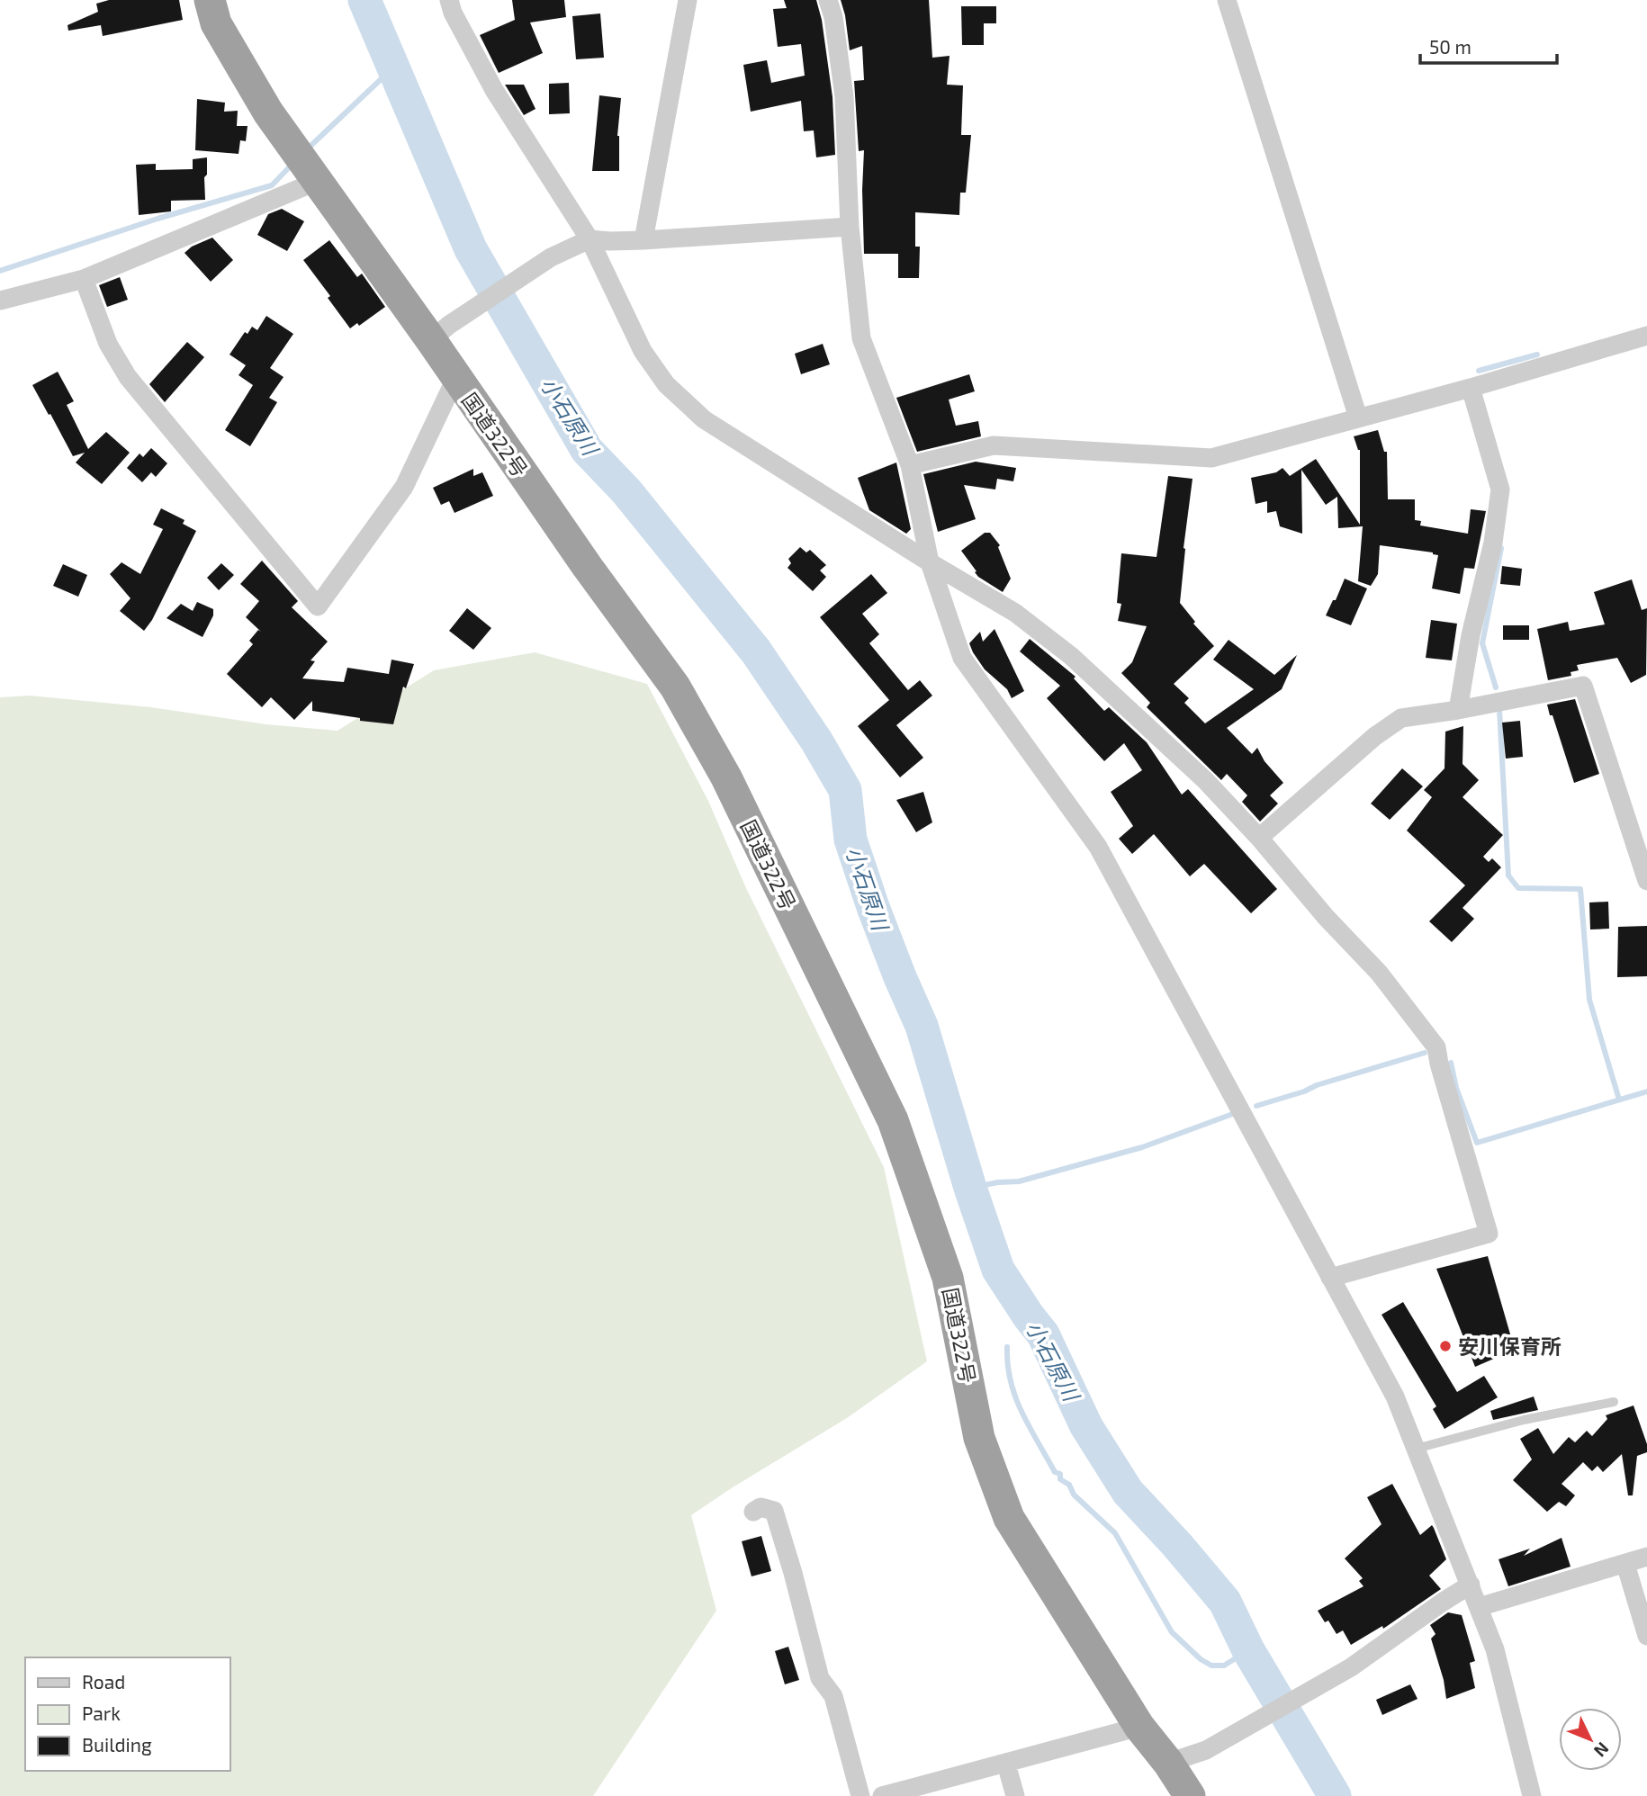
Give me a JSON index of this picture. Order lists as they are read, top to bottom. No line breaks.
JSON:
{"streets":{"highway":["国道322号"]},"water":["小石原川"],"places":["安川保育所"],"legend":["Road","Park","Building"],"scale_bar":"50 m","north":"bottom right"}
